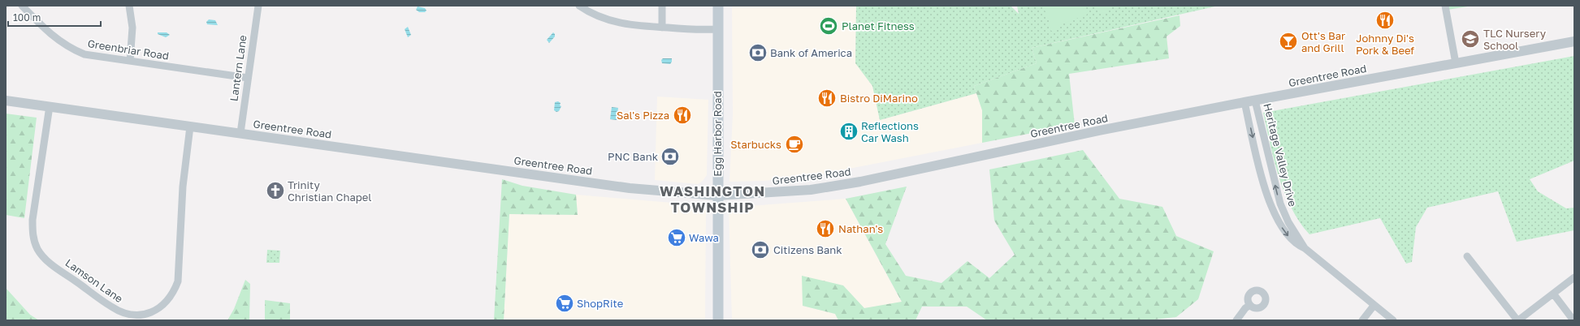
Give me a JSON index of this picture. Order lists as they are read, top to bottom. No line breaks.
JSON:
{"streets":{"main road":["Egg Harbor Road"],"street":["Greenbriar Road","Lantern Lane","Greentree Road","Heritage Valley Drive","Lamson Lane"]},"crossings":[["Greenbriar Road","Lantern Lane"],["Lantern Lane","Greentree Road"],["Greentree Road","Egg Harbor Road"],["Greentree Road","Heritage Valley Drive"],["Greentree Road","Lamson Lane"]],"districts":["WASHINGTON TOWNSHIP"],"places":{"restaurant":["Johnny Di's Pork & Beef","Bistro DiMarino","Sal's Pizza","Nathan's"],"sports":["Planet Fitness"],"school or university":["TLC Nursery School"],"bar":["Ott's Bar and Grill"],"bank":["Bank of America","PNC Bank","Citizens Bank"],"building":["Reflections Car Wash"],"cafe":["Starbucks"],"church":["Trinity Christian Chapel"],"supermarket":["Wawa","ShopRite"]},"scale_bar":"100 m"}
